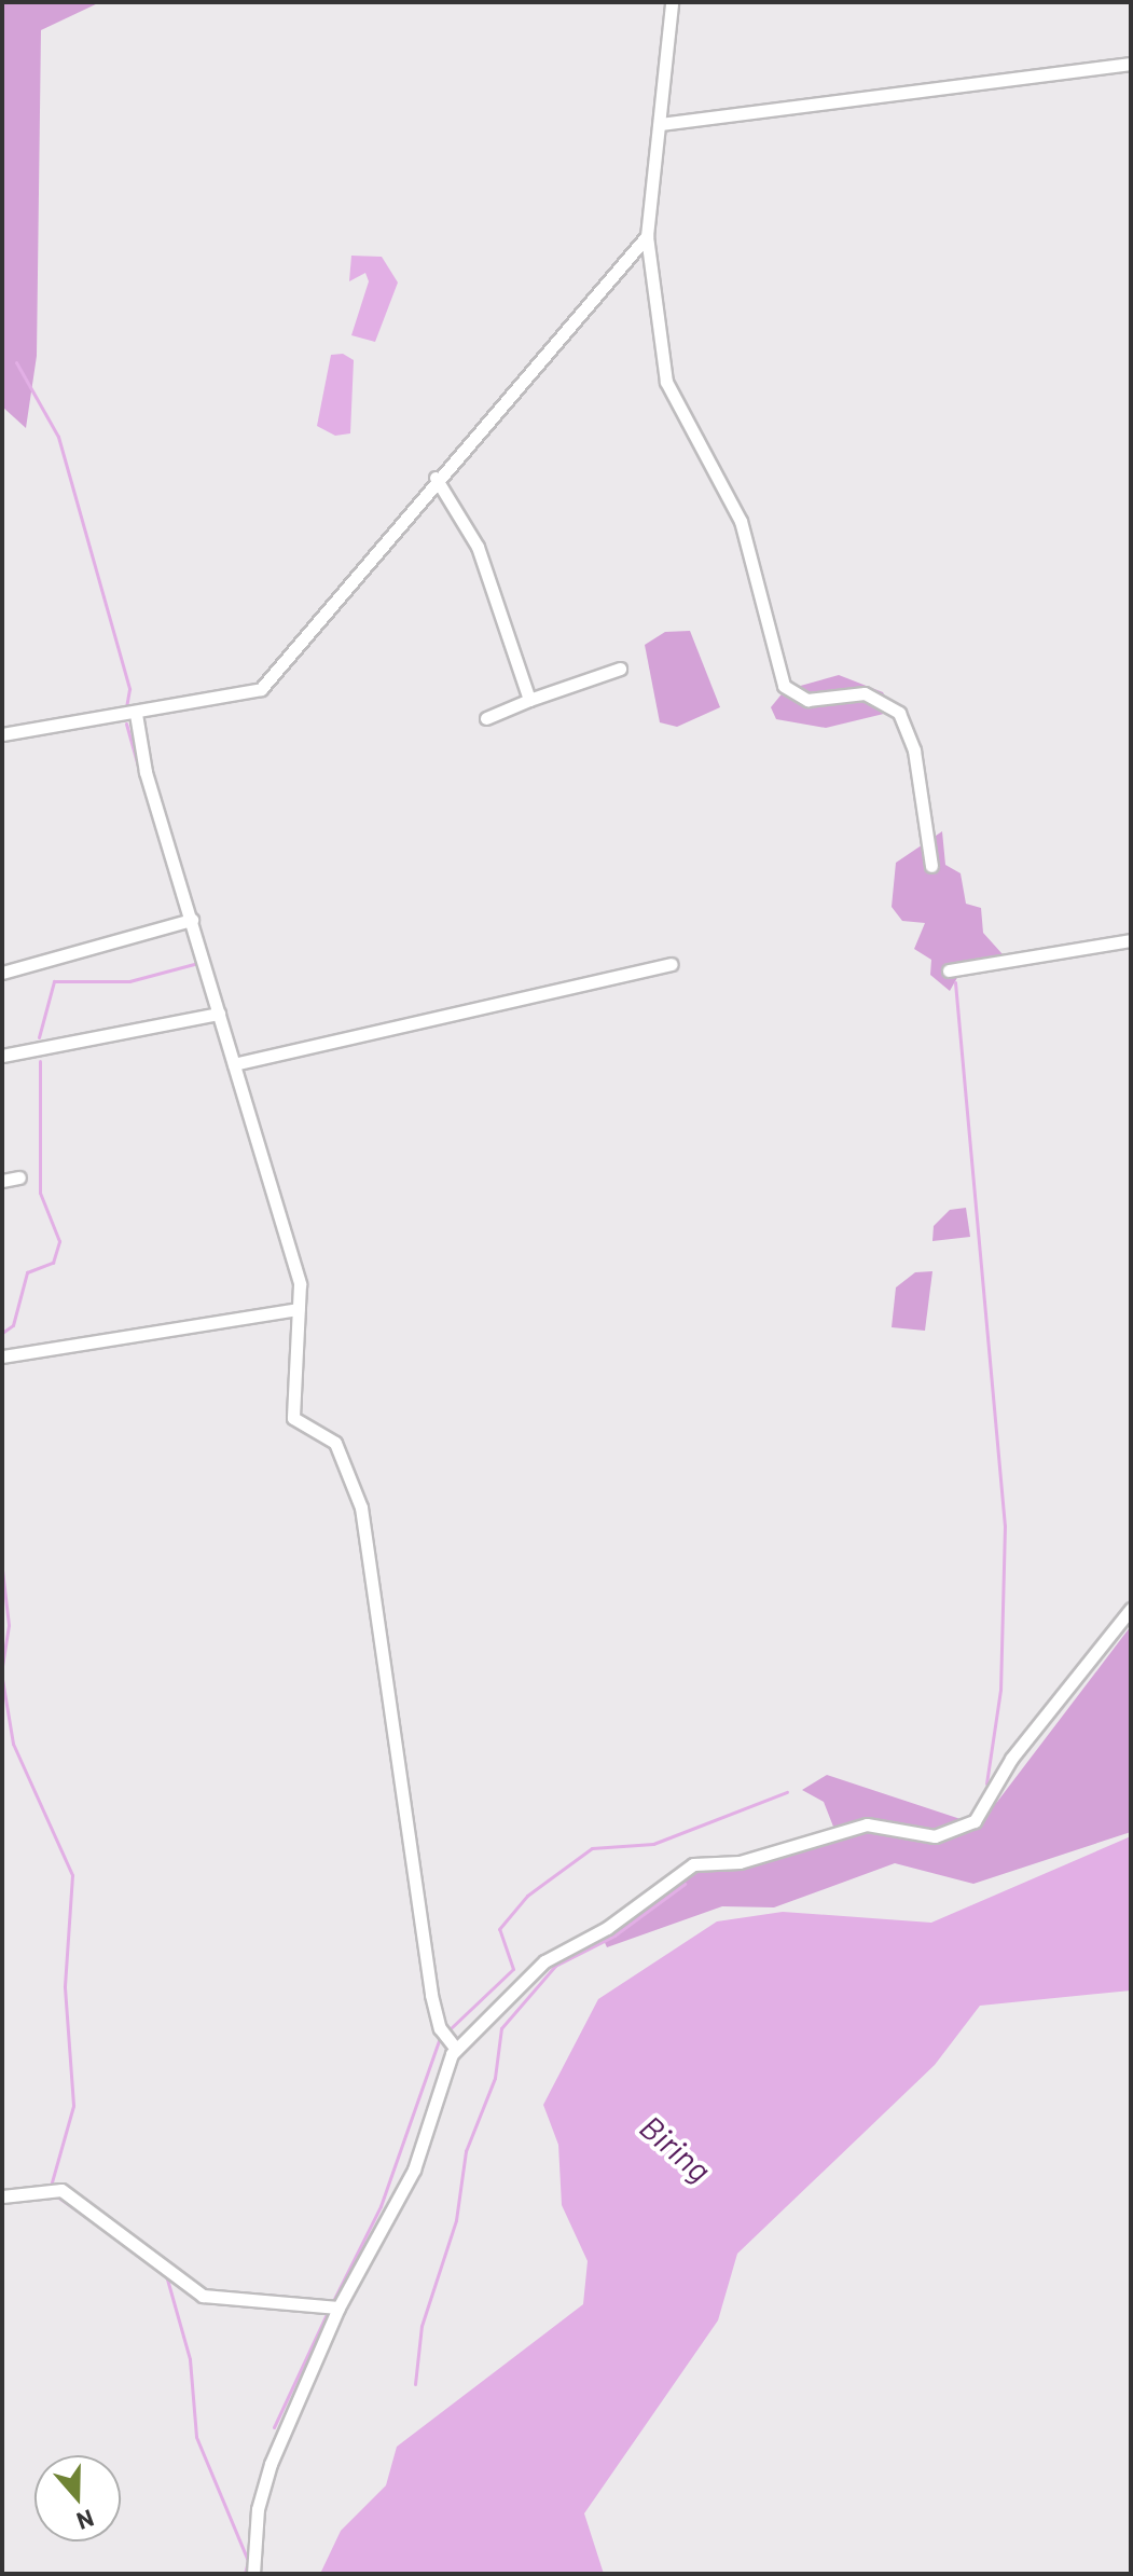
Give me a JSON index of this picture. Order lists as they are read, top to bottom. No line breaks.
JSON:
{"water":["Biring"],"north":"bottom"}
